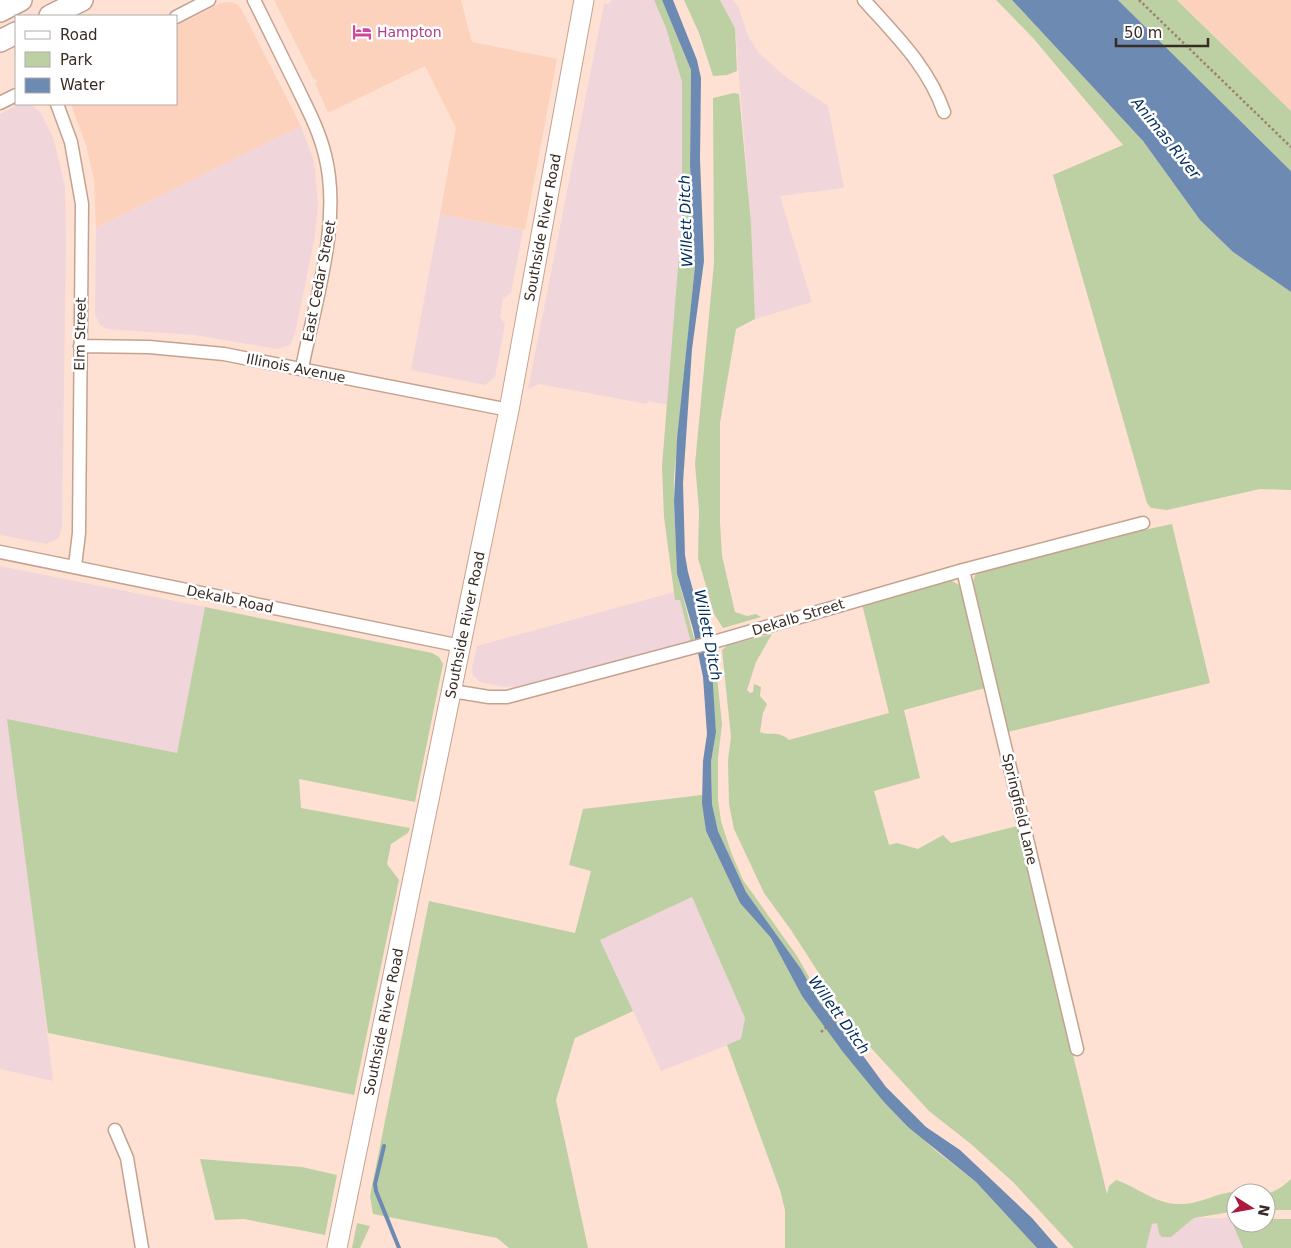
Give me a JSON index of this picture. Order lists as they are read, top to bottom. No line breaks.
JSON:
{"streets":{"main road":["Southside River Road"],"street":["East Cedar Street","Elm Street","Illinois Avenue","Dekalb Road","Dekalb Street","Springfield Lane"]},"crossings":[["Southside River Road","Illinois Avenue"],["Southside River Road","Dekalb Road"],["Southside River Road","Dekalb Street"],["East Cedar Street","Illinois Avenue"],["Elm Street","Illinois Avenue"],["Elm Street","Dekalb Road"],["Dekalb Street","Springfield Lane"]],"water":["Animas River","Willett Ditch"],"places":{"hotel":["Hampton"]},"legend":["Road","Park","Water"],"scale_bar":"50 m","north":"right"}
